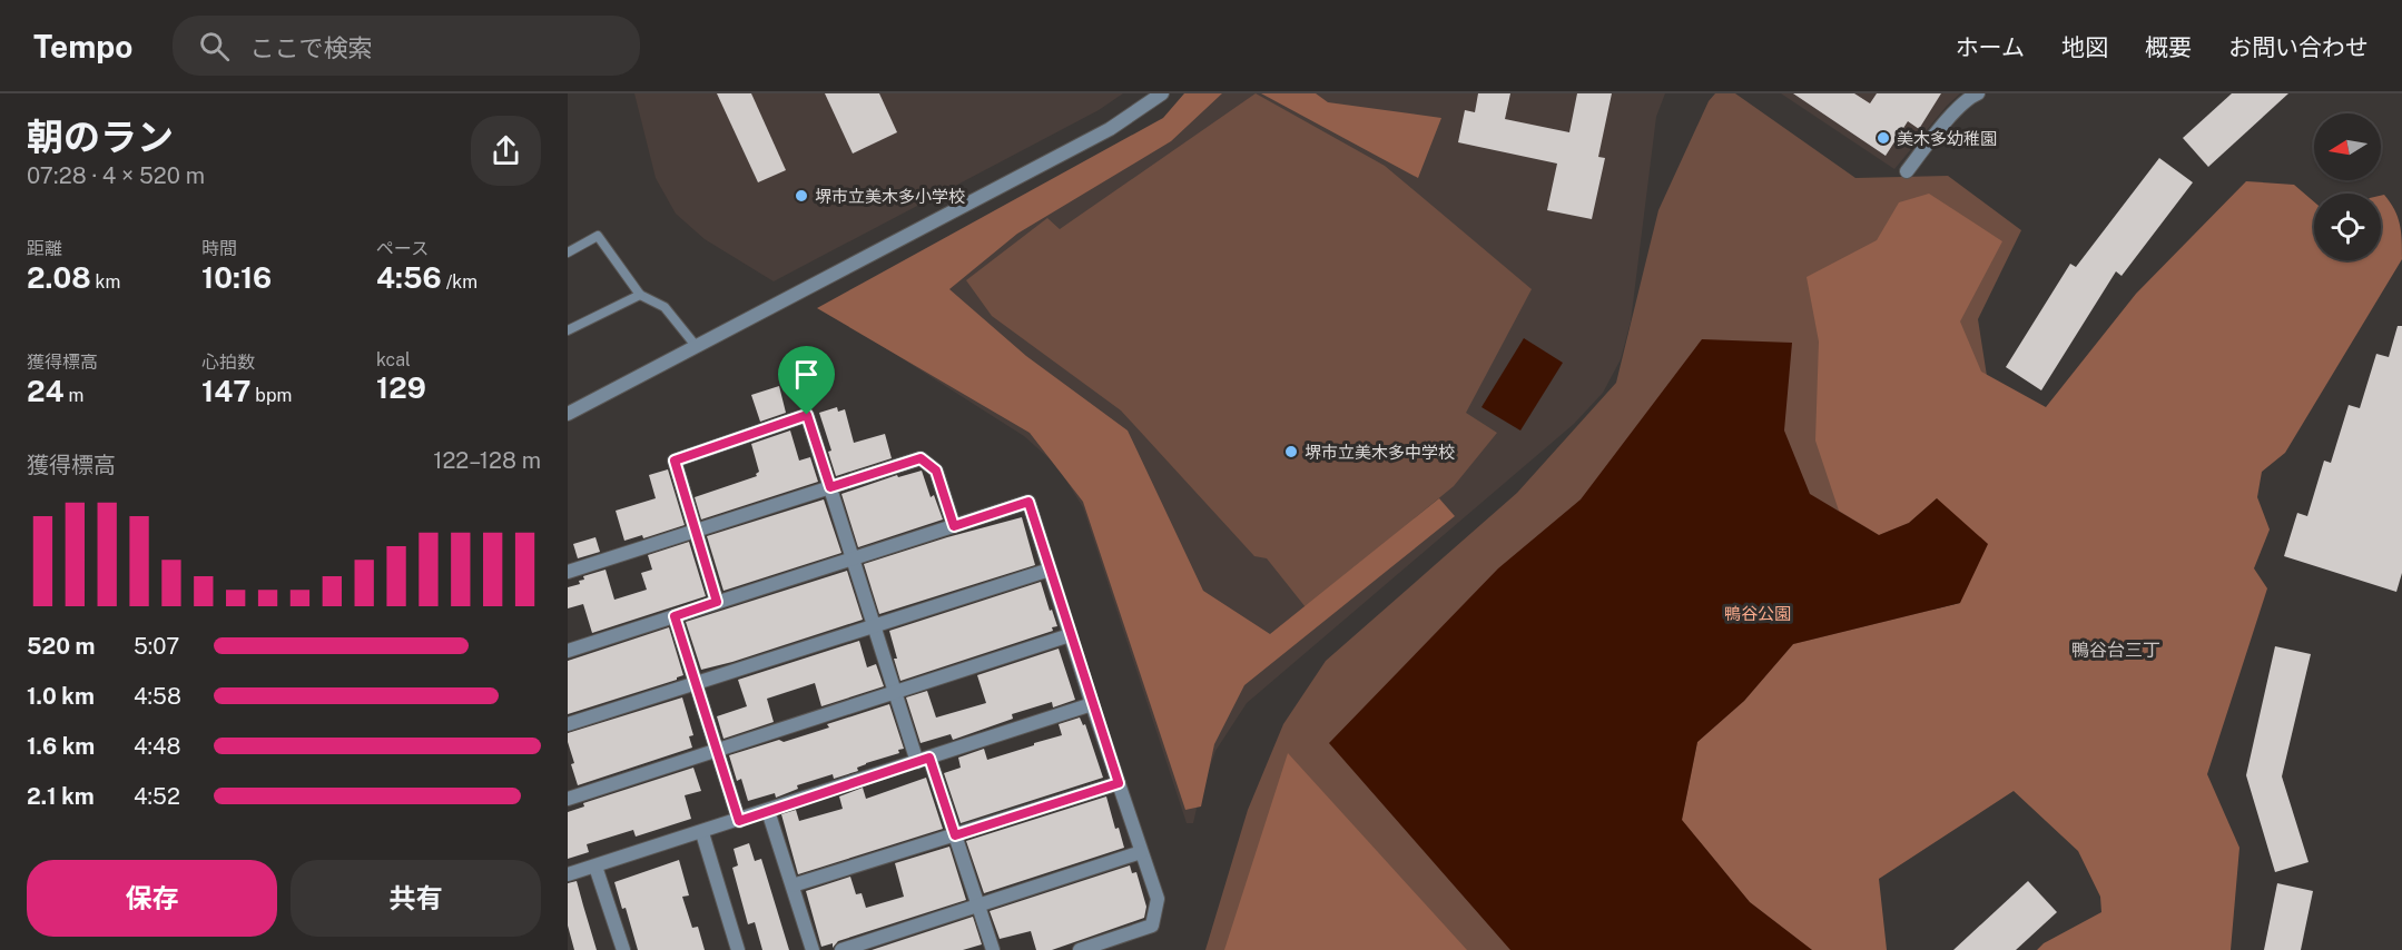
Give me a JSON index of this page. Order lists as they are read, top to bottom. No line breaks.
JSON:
{"districts":["鴨谷台三丁"],"parks":["鴨谷公園"],"places":["美木多幼稚園","堺市立美木多小学校","堺市立美木多中学校"],"north":"left","page":{"header":"Tempo","search":"ここで検索","nav":["ホーム","地図","概要","お問い合わせ"],"heading":["朝のラン","07:28 · 4 × 520 m"],"stats":[["距離","2.08 km"],["時間","10:16"],["ペース","4:56 /km"],["獲得標高","24 m"],["心拍数","147 bpm"],["kcal","129"]],"chart":["獲得標高","122–128 m"],"list":[{"name":"520 m","note":"5:07"},{"name":"1.0 km","note":"4:58"},{"name":"1.6 km","note":"4:48"},{"name":"2.1 km","note":"4:52"}],"buttons":["保存","共有"]}}
